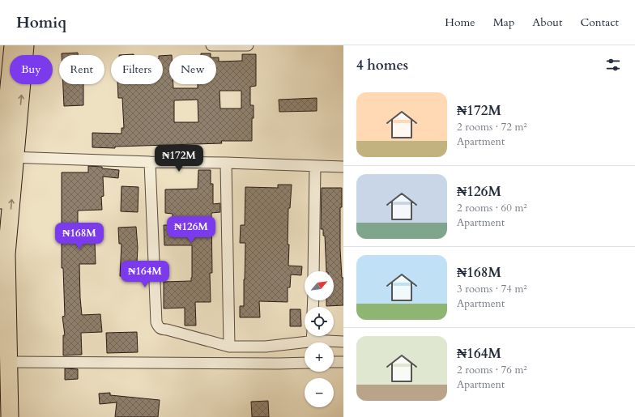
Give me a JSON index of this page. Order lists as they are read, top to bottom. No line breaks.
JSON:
{"north":"top right","page":{"header":"Homiq","nav":["Home","Map","About","Contact"],"heading":"4 homes","chip":["Buy","Rent","Filters","New"],"list":[{"name":"₦172M","note":"2 rooms · 72 m² · Apartment"},{"name":"₦126M","note":"2 rooms · 60 m² · Apartment"},{"name":"₦168M","note":"3 rooms · 74 m² · Apartment"},{"name":"₦164M","note":"2 rooms · 76 m² · Apartment"}],"price":["₦172M","₦126M","₦168M","₦164M"],"map_buttons":["+","−"]}}
